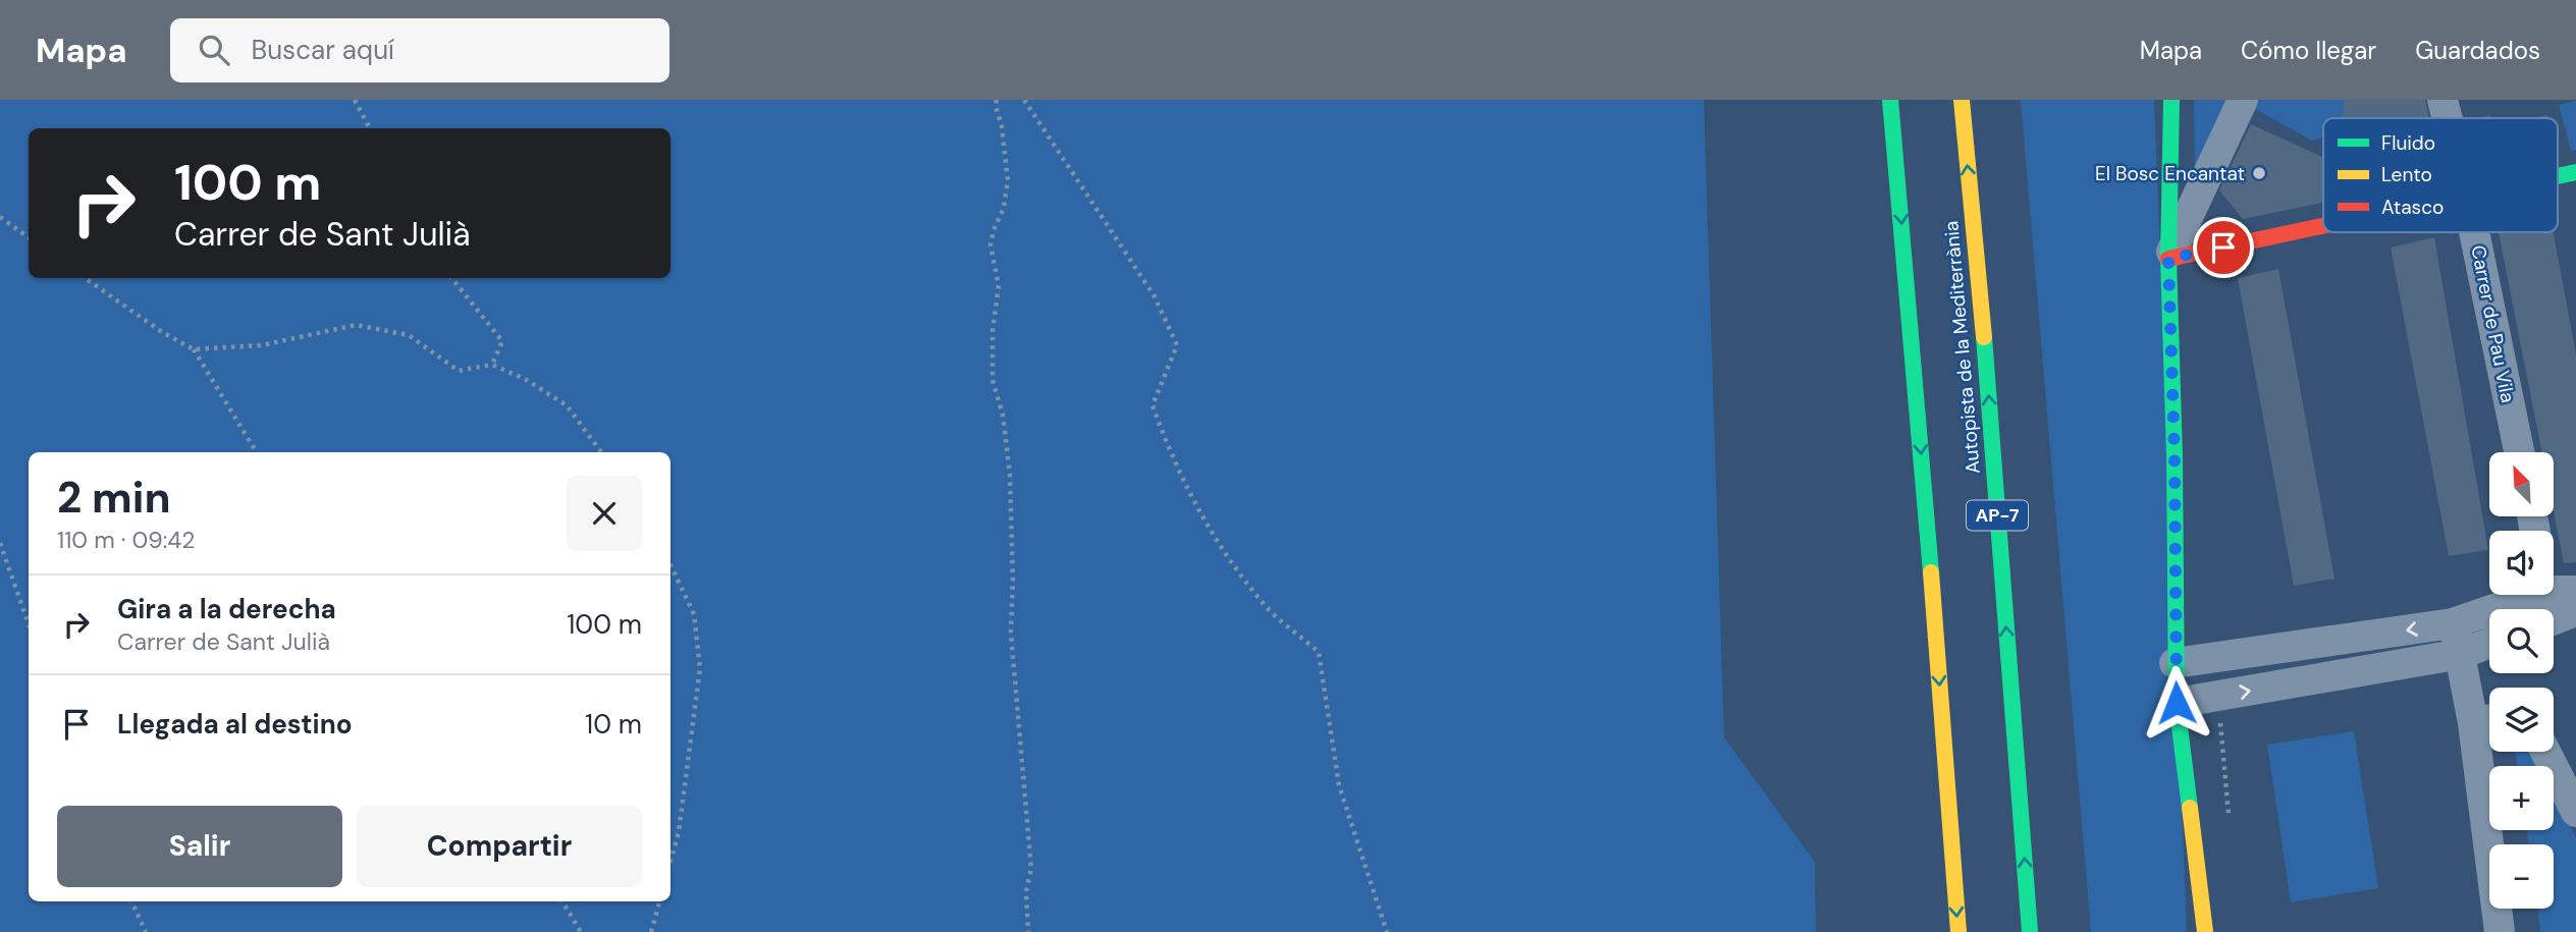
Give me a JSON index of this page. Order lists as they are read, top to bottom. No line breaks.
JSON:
{"streets":{"main road":["Autopista de la Mediterrània","AP-7"],"street":["Carrer de Pau Vila"]},"places":["El Bosc Encantat"],"legend":["Fluido","Lento","Atasco"],"north":"top left","page":{"header":"Mapa","search":"Buscar aquí","nav":["Mapa","Cómo llegar","Guardados"],"turn":["100 m","Carrer de Sant Julià"],"map_buttons":["+","−"],"heading":["2 min","110 m · 09:42"],"list":[{"name":"Gira a la derecha","note":"Carrer de Sant Julià","value":"100 m"},{"name":"Llegada al destino","value":"10 m"}],"buttons":["Salir","Compartir"]}}
